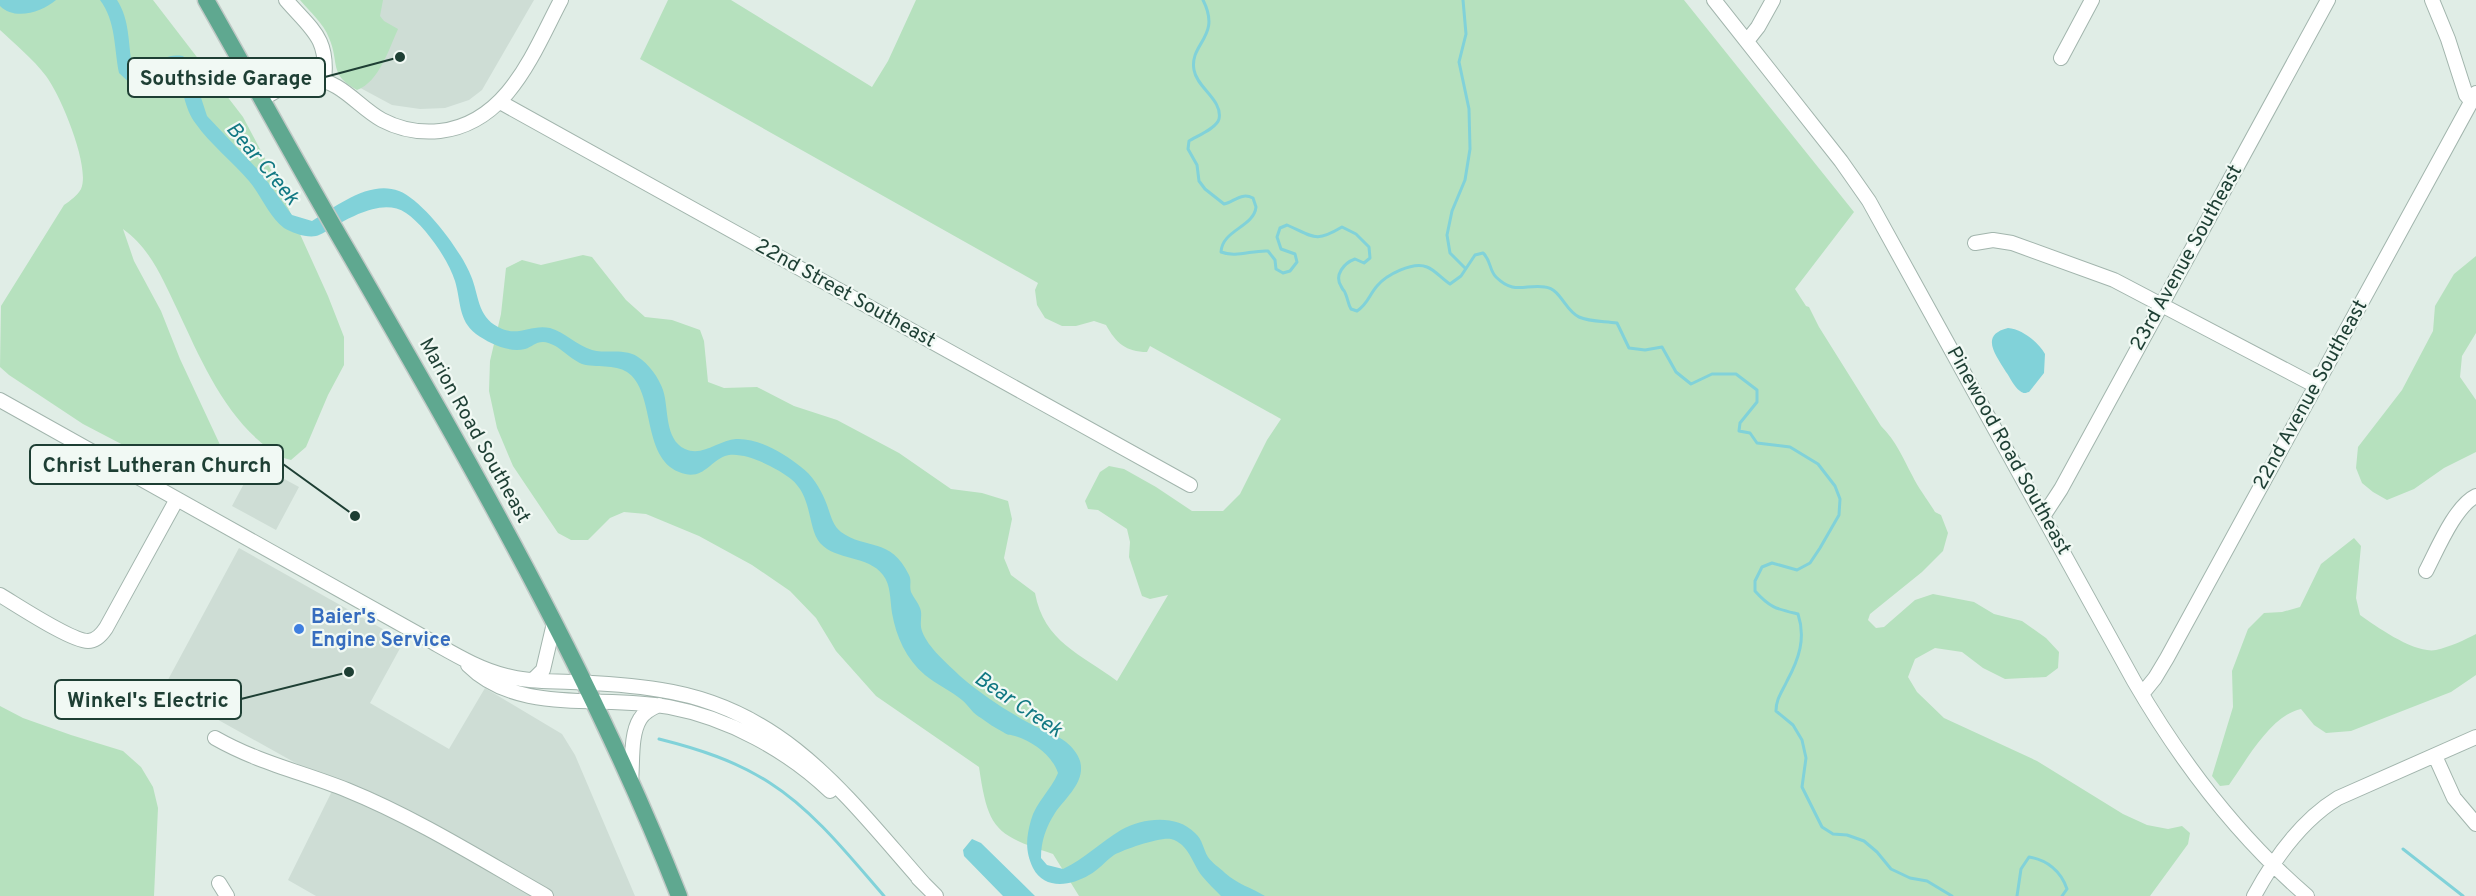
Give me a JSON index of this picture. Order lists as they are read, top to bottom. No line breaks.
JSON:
{"streets":{"main road":["Marion Road Southeast"],"street":["23rd Avenue Southeast","22nd Street Southeast","22nd Avenue Southeast","Pinewood Road Southeast"]},"crossings":[["23rd Avenue Southeast","Pinewood Road Southeast"],["22nd Avenue Southeast","Pinewood Road Southeast"]],"water":["Bear Creek"],"places":["Southside Garage","Christ Lutheran Church","Baier's Engine Service","Winkel's Electric"]}
